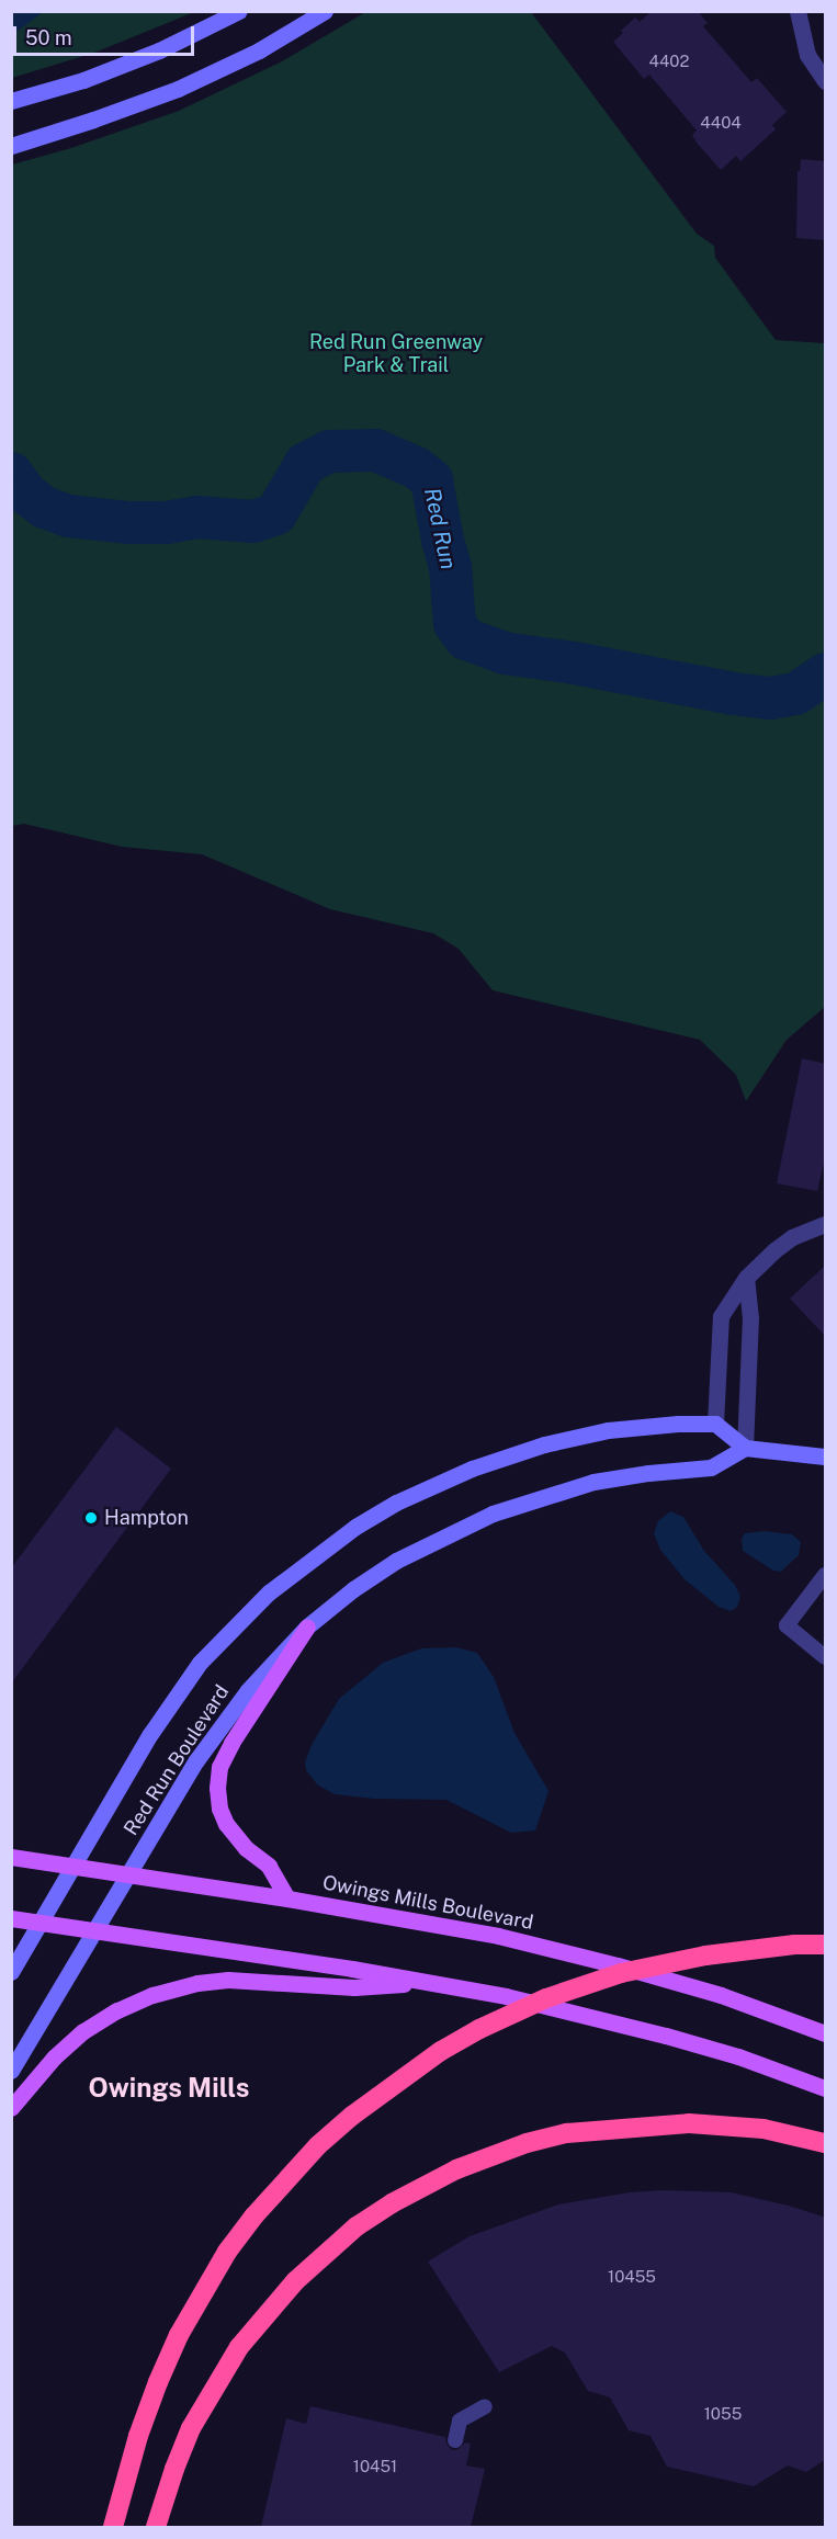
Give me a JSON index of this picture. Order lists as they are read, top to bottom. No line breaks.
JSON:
{"streets":{"main road":["Red Run Boulevard","Owings Mills Boulevard"]},"crossings":[["Red Run Boulevard","Owings Mills Boulevard"]],"districts":["Owings Mills"],"water":["Red Run"],"parks":["Red Run Greenway Park & Trail"],"places":["Hampton"],"house_numbers":["4402","4404","10455","1055","10451"],"scale_bar":"50 m"}
